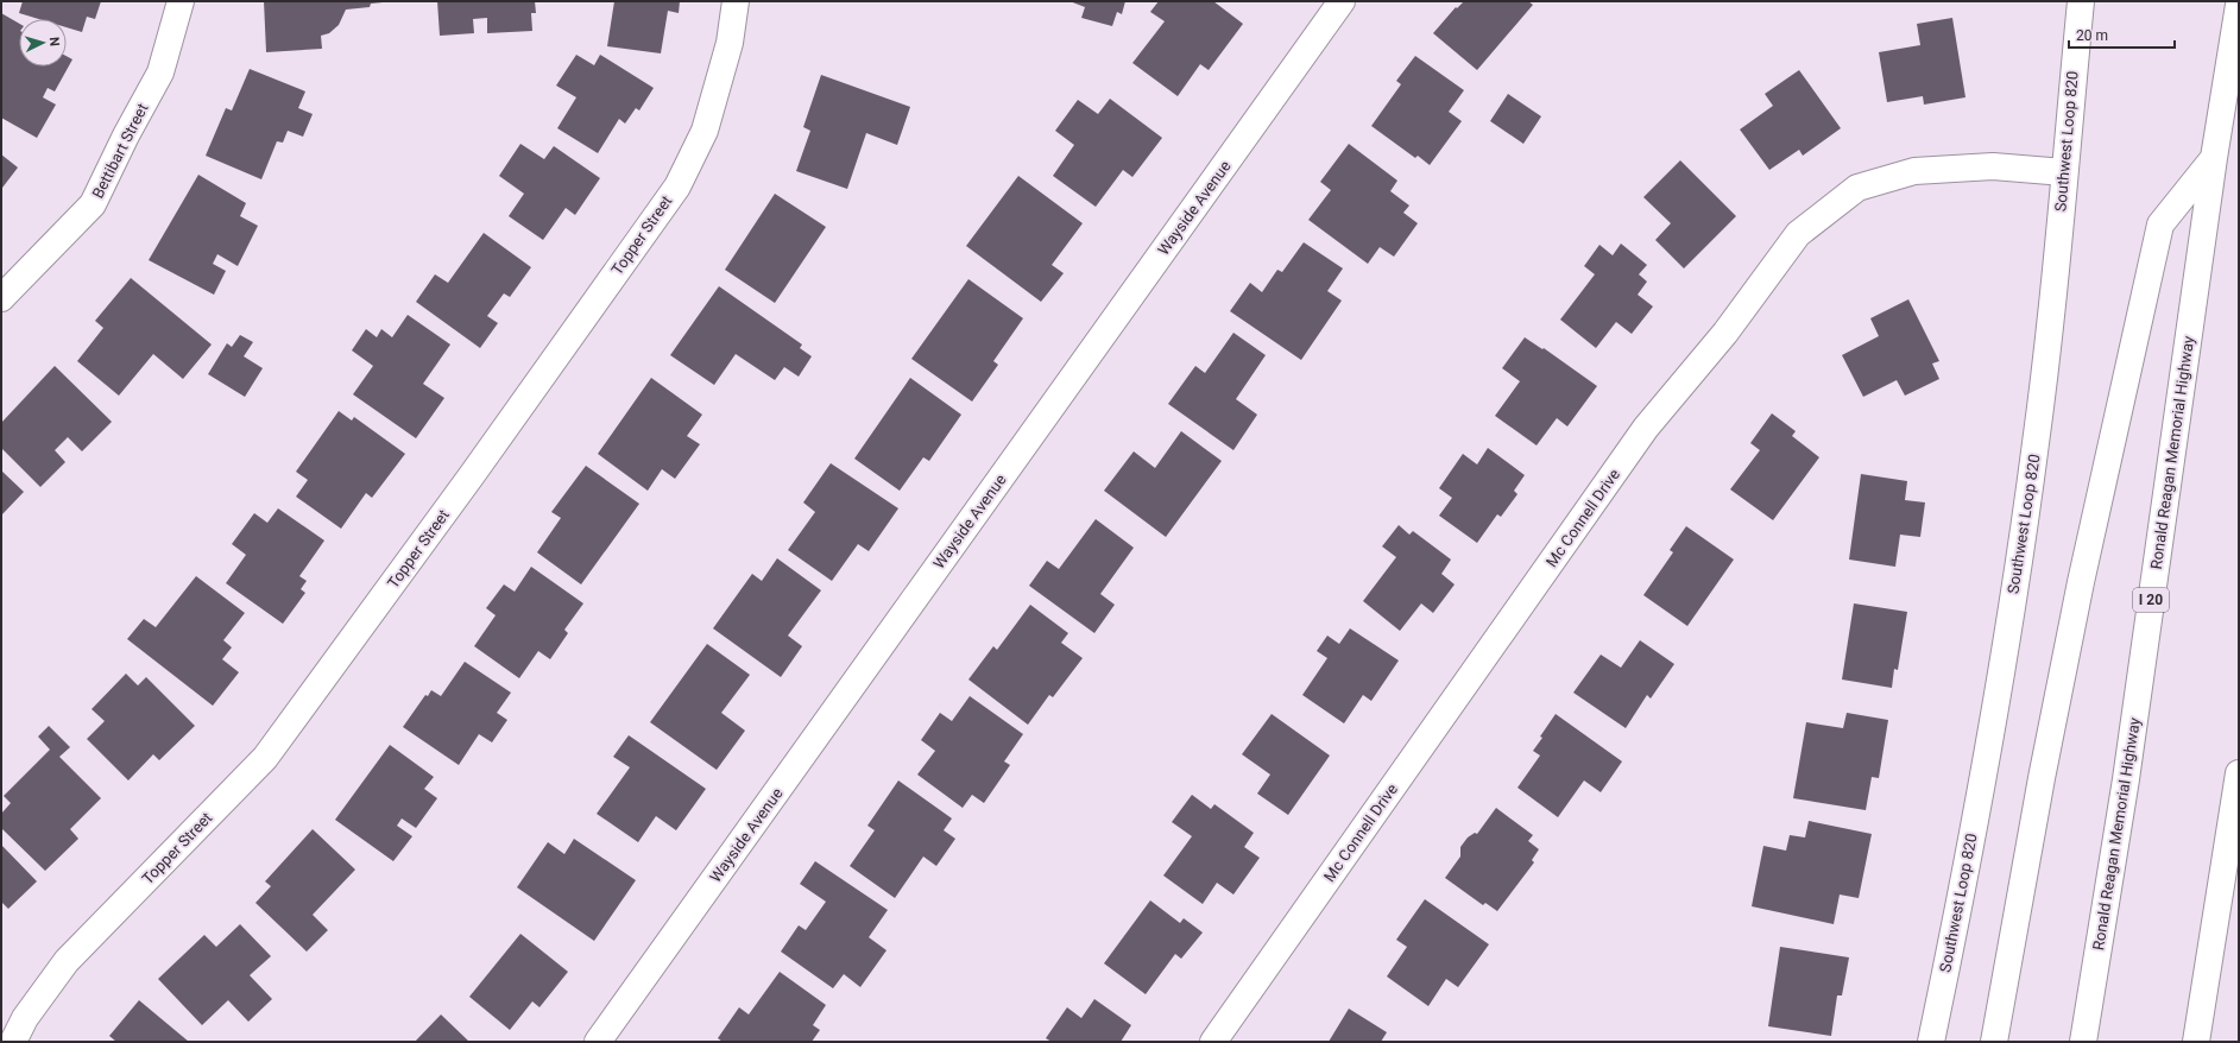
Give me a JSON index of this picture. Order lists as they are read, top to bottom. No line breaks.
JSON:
{"streets":{"main road":["Southwest Loop 820","Bettibart Street","Wayside Avenue","Topper Street","Ronald Reagan Memorial Highway","Mc Connell Drive","I 20"]},"crossings":[["Southwest Loop 820","Mc Connell Drive"]],"scale_bar":"20 m","north":"right"}
